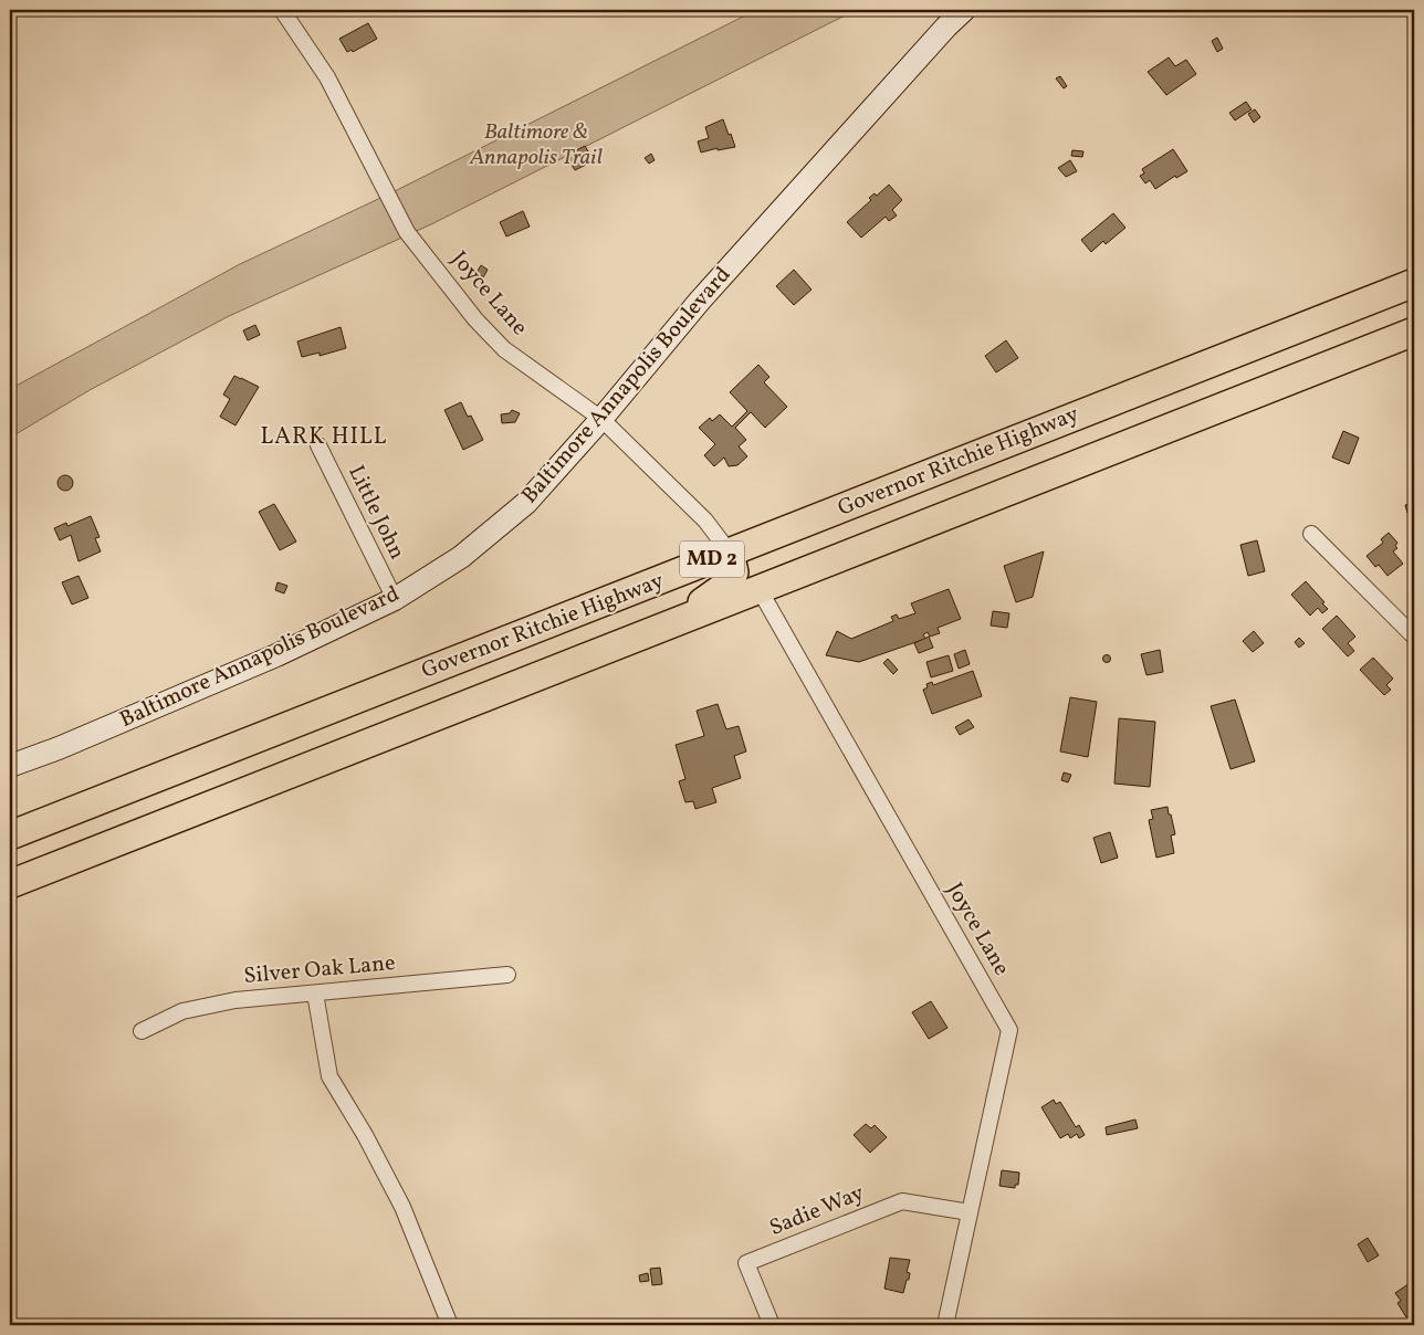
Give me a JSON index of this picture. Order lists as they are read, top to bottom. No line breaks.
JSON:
{"streets":{"highway":["Governor Ritchie Highway","MD 2"],"street":["Joyce Lane","Baltimore Annapolis Boulevard","Little John","Silver Oak Lane","Sadie Way"]},"crossings":[["Joyce Lane","Baltimore Annapolis Boulevard"],["Joyce Lane","Governor Ritchie Highway"],["Joyce Lane","Sadie Way"],["Baltimore Annapolis Boulevard","Little John"]],"districts":["LARK HILL"],"parks":["Baltimore & Annapolis Trail"]}
